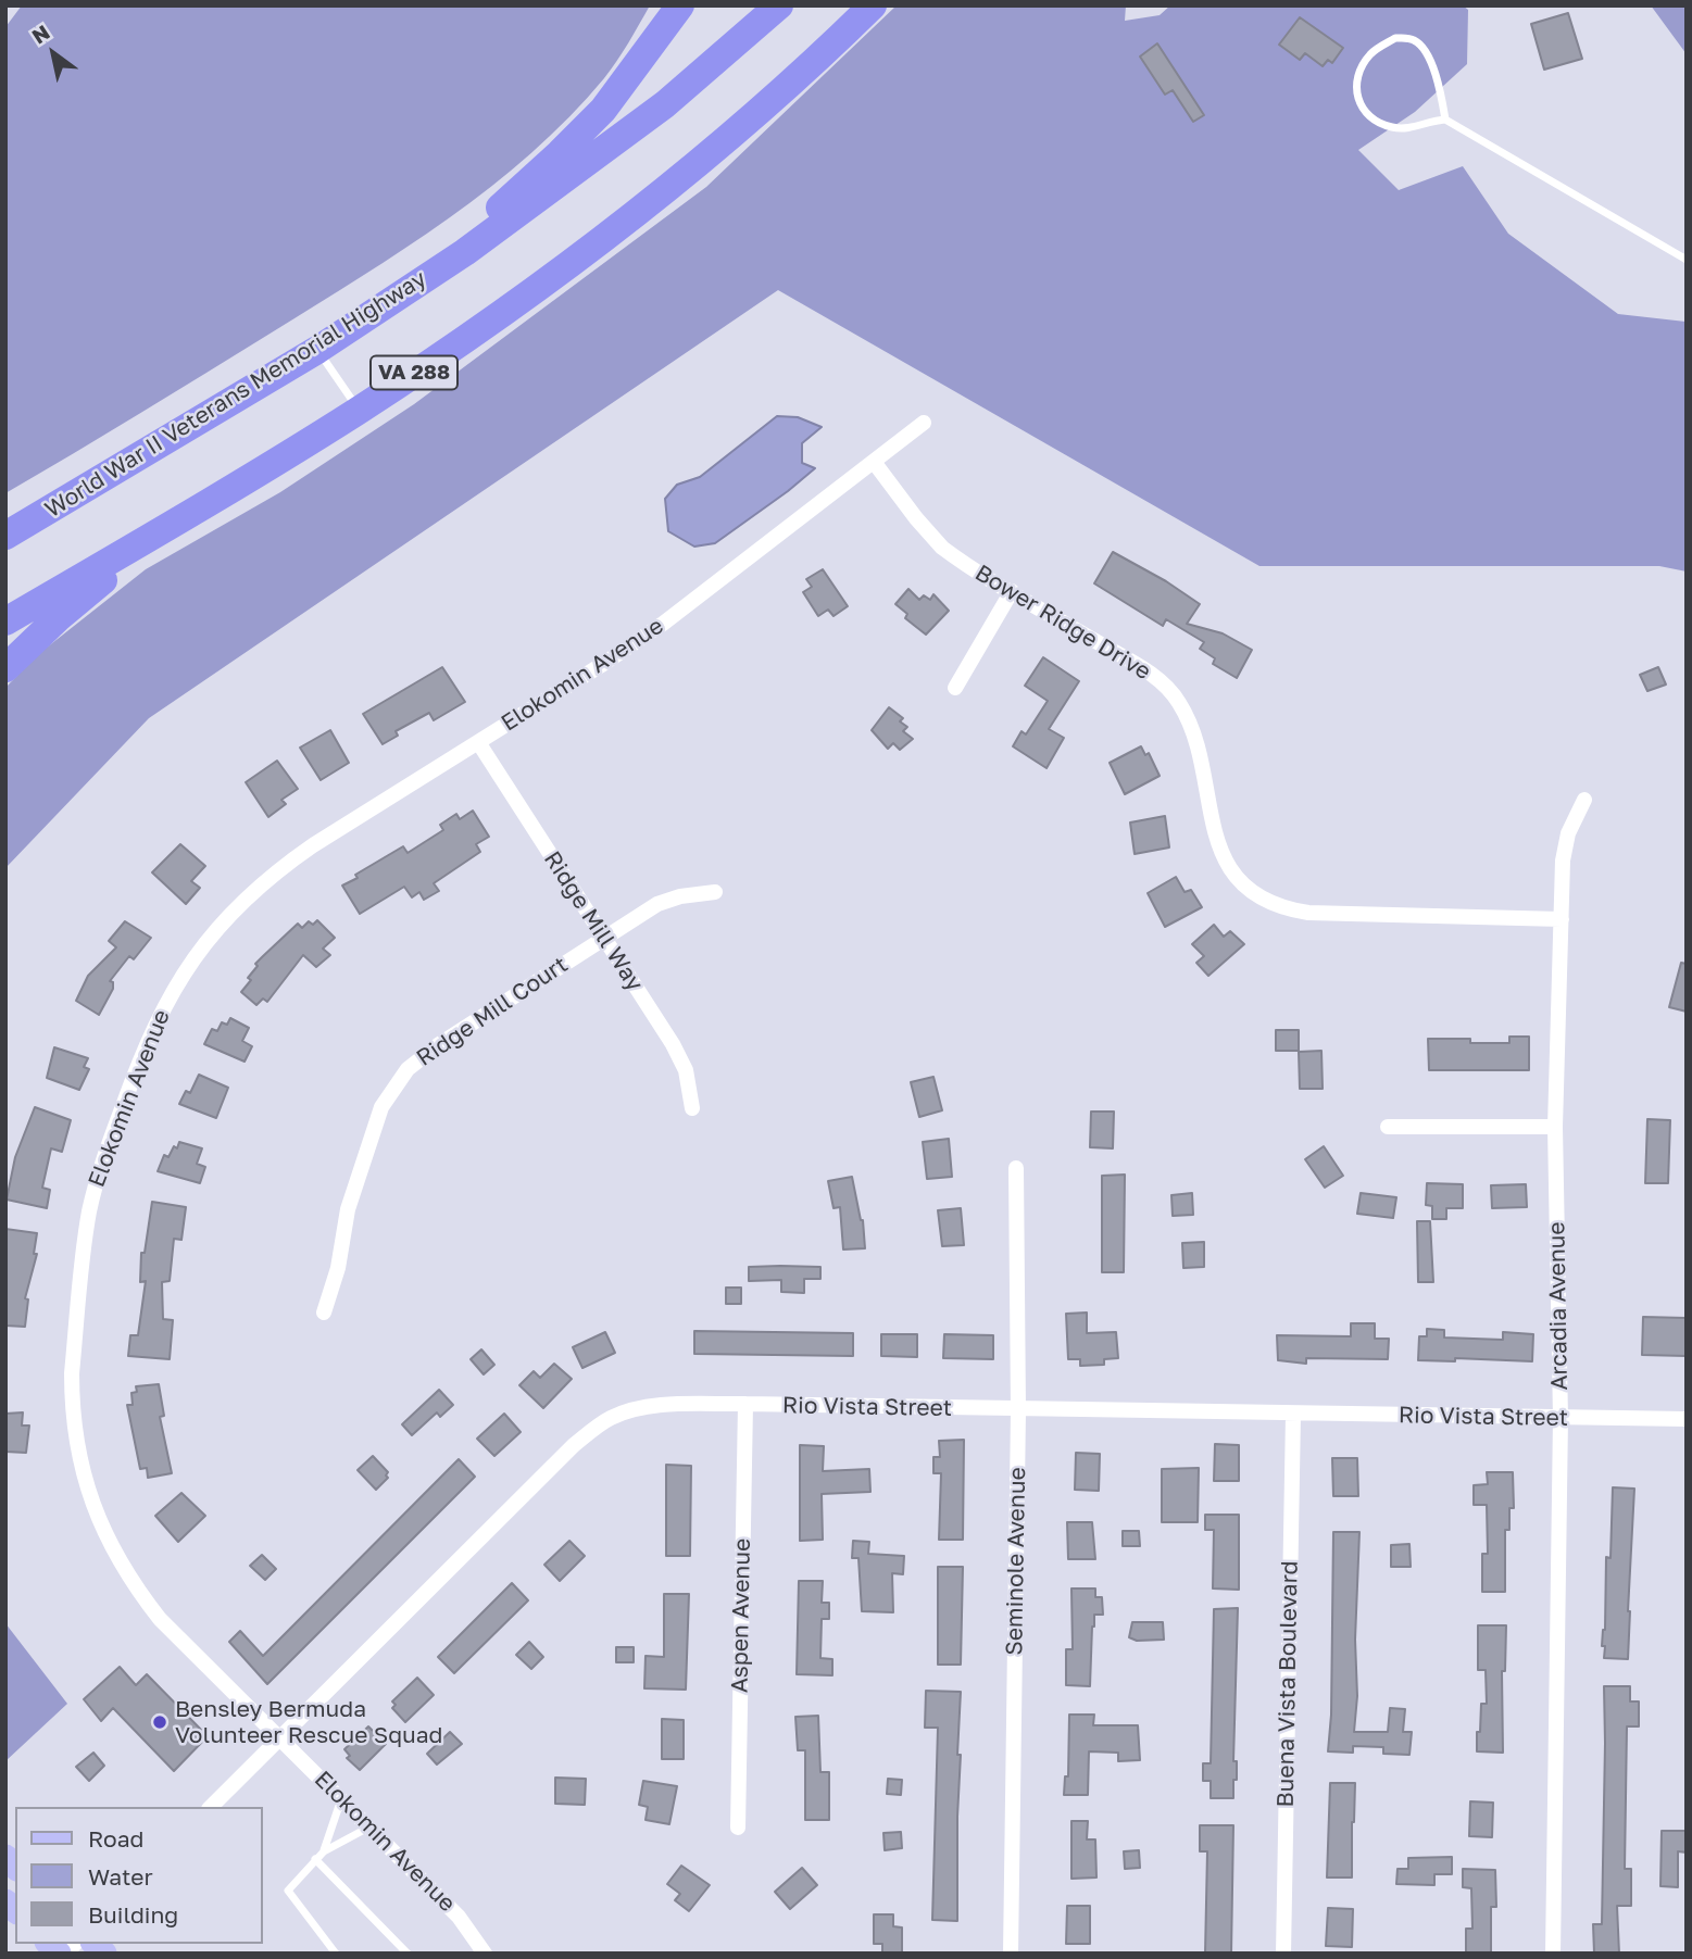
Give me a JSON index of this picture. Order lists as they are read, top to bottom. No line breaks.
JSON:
{"streets":{"highway":["VA 288","World War II Veterans Memorial Highway"],"street":["Bower Ridge Drive","Elokomin Avenue","Ridge Mill Way","Ridge Mill Court","Arcadia Avenue","Rio Vista Street","Seminole Avenue","Aspen Avenue","Buena Vista Boulevard"]},"crossings":[["Bower Ridge Drive","Elokomin Avenue"],["Bower Ridge Drive","Arcadia Avenue"],["Elokomin Avenue","Ridge Mill Way"],["Elokomin Avenue","Rio Vista Street"],["Ridge Mill Way","Ridge Mill Court"],["Arcadia Avenue","Rio Vista Street"],["Rio Vista Street","Seminole Avenue"],["Rio Vista Street","Aspen Avenue"],["Rio Vista Street","Buena Vista Boulevard"]],"places":["Bensley Bermuda Volunteer Rescue Squad"],"legend":["Road","Water","Building"],"north":"top left"}
